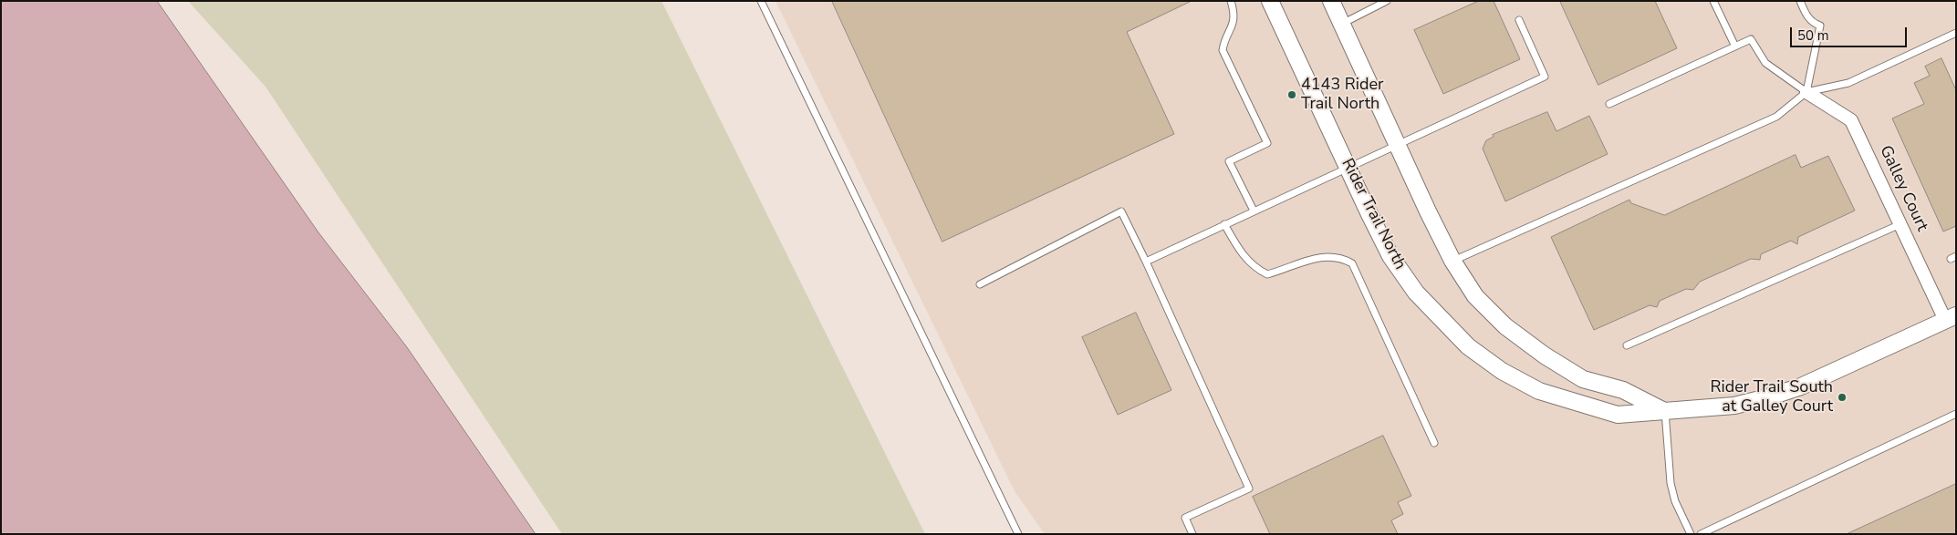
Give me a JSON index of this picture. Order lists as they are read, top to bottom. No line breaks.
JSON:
{"streets":{"street":["Galley Court","Rider Trail North"]},"crossings":[["Galley Court","Rider Trail North"]],"places":["4143 Rider Trail North","Rider Trail South at Galley Court"],"scale_bar":"50 m"}
